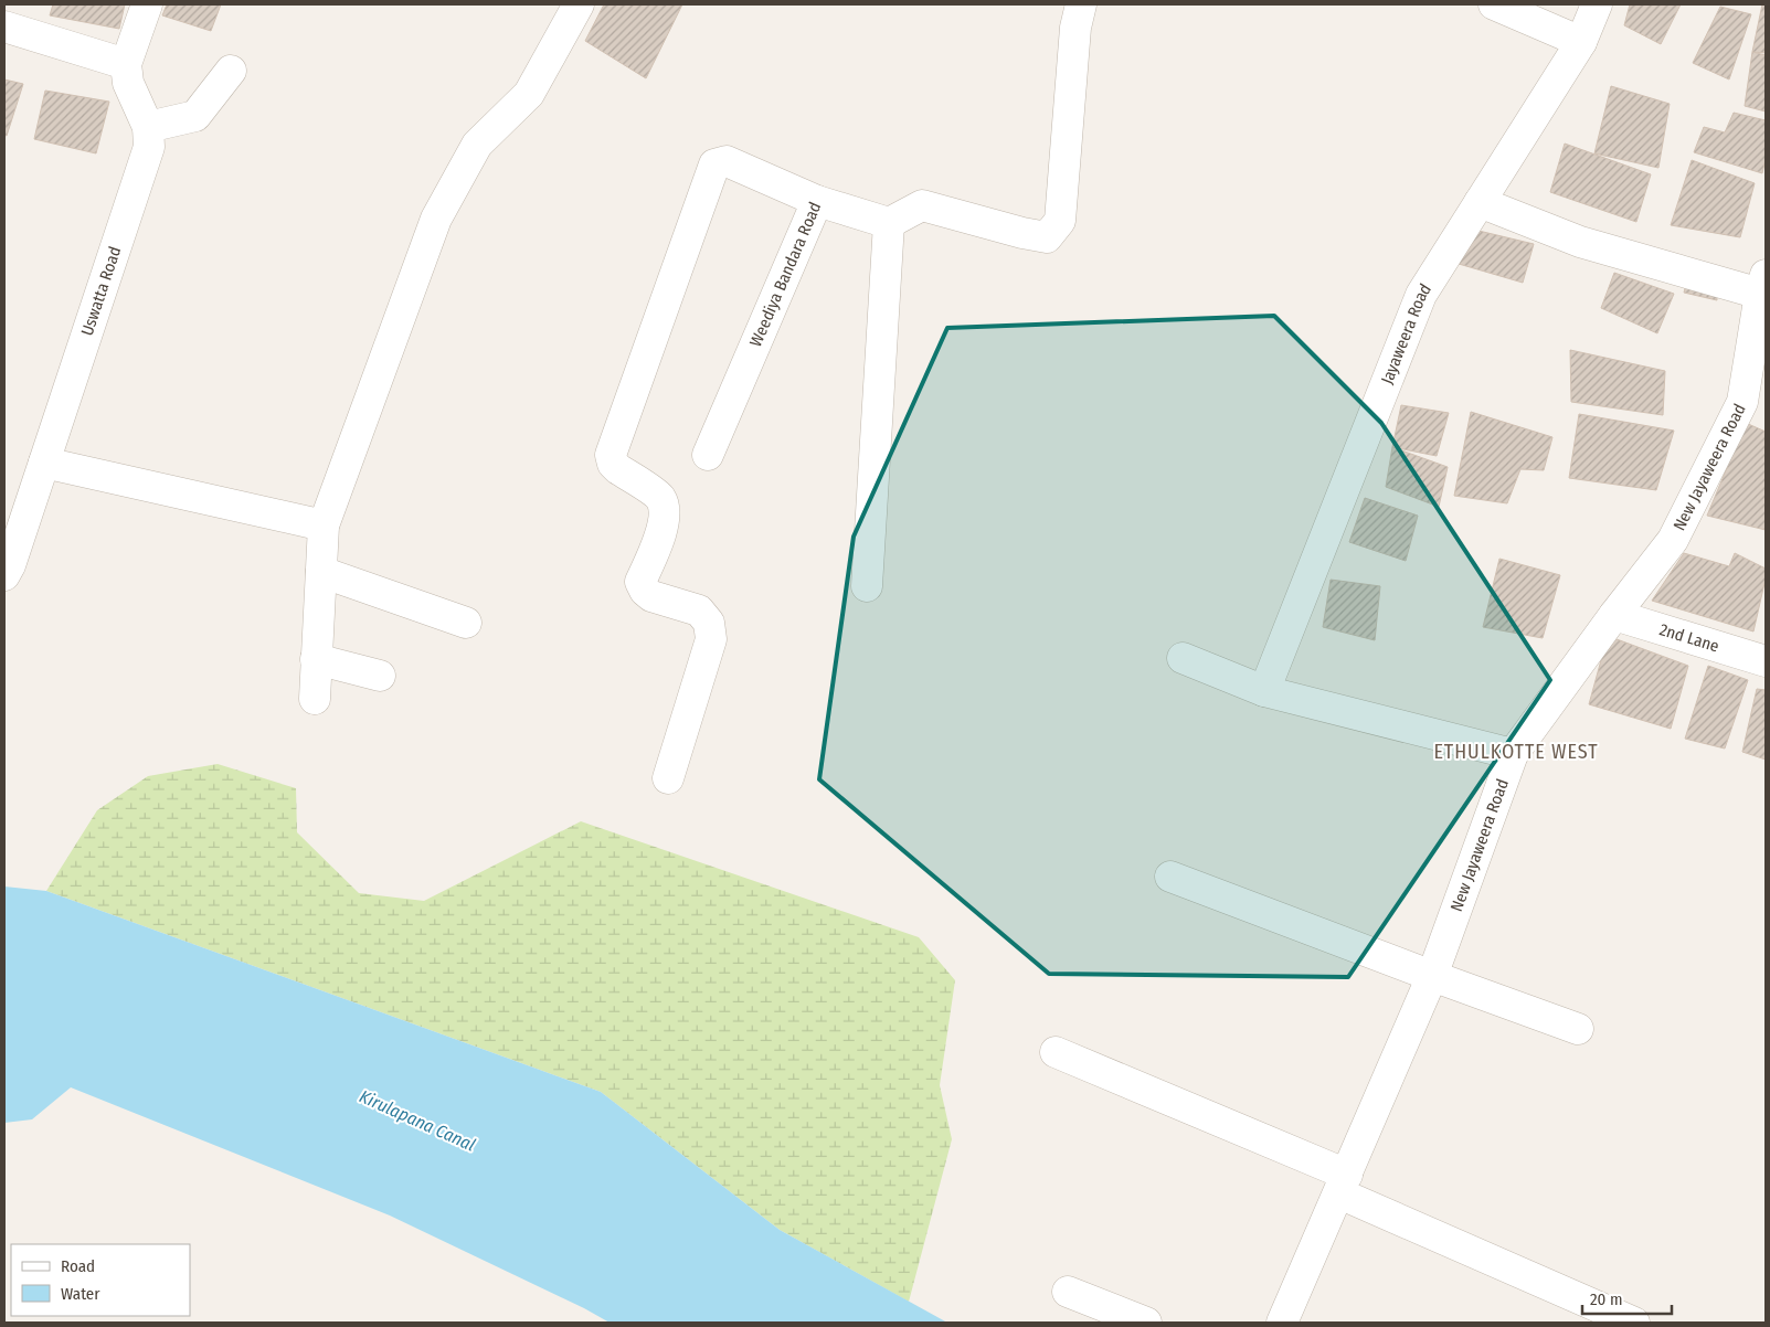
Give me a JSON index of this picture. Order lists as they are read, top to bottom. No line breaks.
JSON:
{"streets":{"street":["Weediya Bandara Road","Uswatta Road","Jayaweera Road","New Jayaweera Road","2nd Lane"]},"crossings":[["New Jayaweera Road","2nd Lane"]],"districts":["ETHULKOTTE WEST"],"water":["Kirulapana Canal"],"legend":["Road","Water"],"scale_bar":"20 m"}
